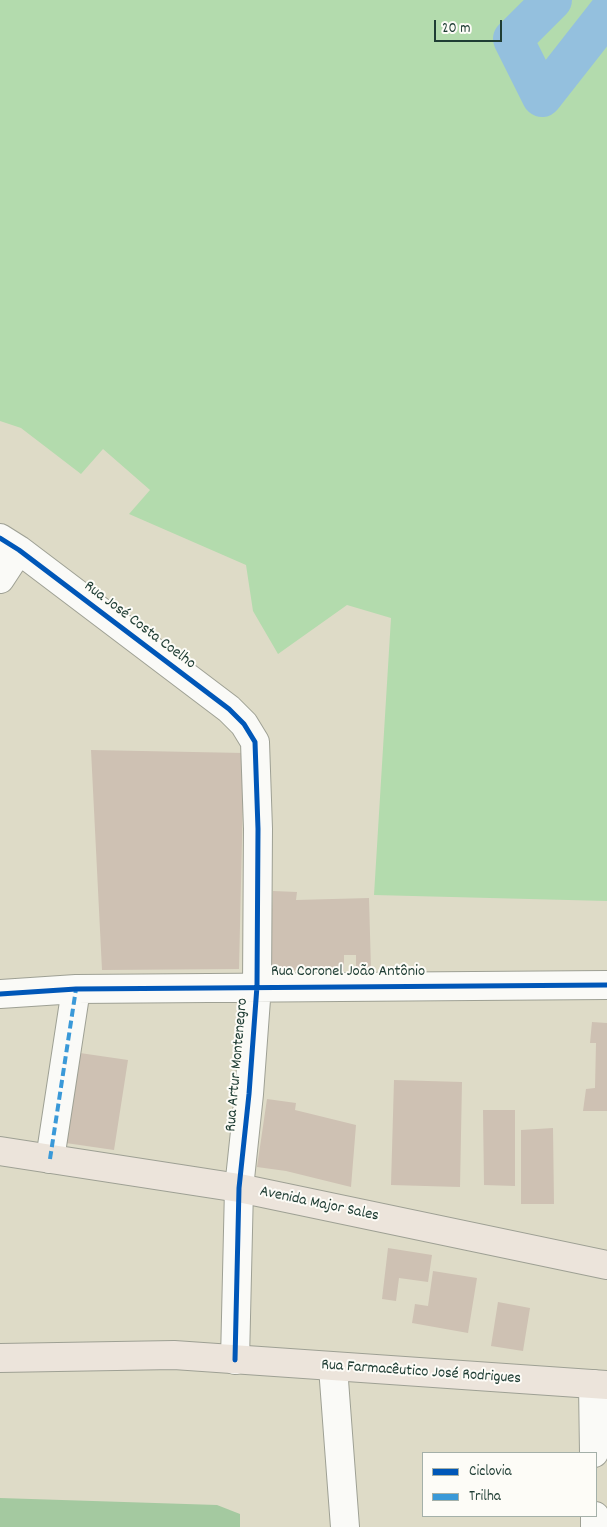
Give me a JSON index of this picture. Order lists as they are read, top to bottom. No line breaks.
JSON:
{"streets":{"main road":["Avenida Major Sales","Rua Farmacêutico José Rodrigues"],"street":["Rua José Costa Coelho","Rua Coronel João Antônio","Rua Artur Montenegro"]},"crossings":[["Rua José Costa Coelho","Rua Artur Montenegro"],["Rua Coronel João Antônio","Rua Artur Montenegro"],["Rua Artur Montenegro","Avenida Major Sales"],["Rua Artur Montenegro","Rua Farmacêutico José Rodrigues"]],"legend":["Ciclovia","Trilha"],"scale_bar":"20 m"}
